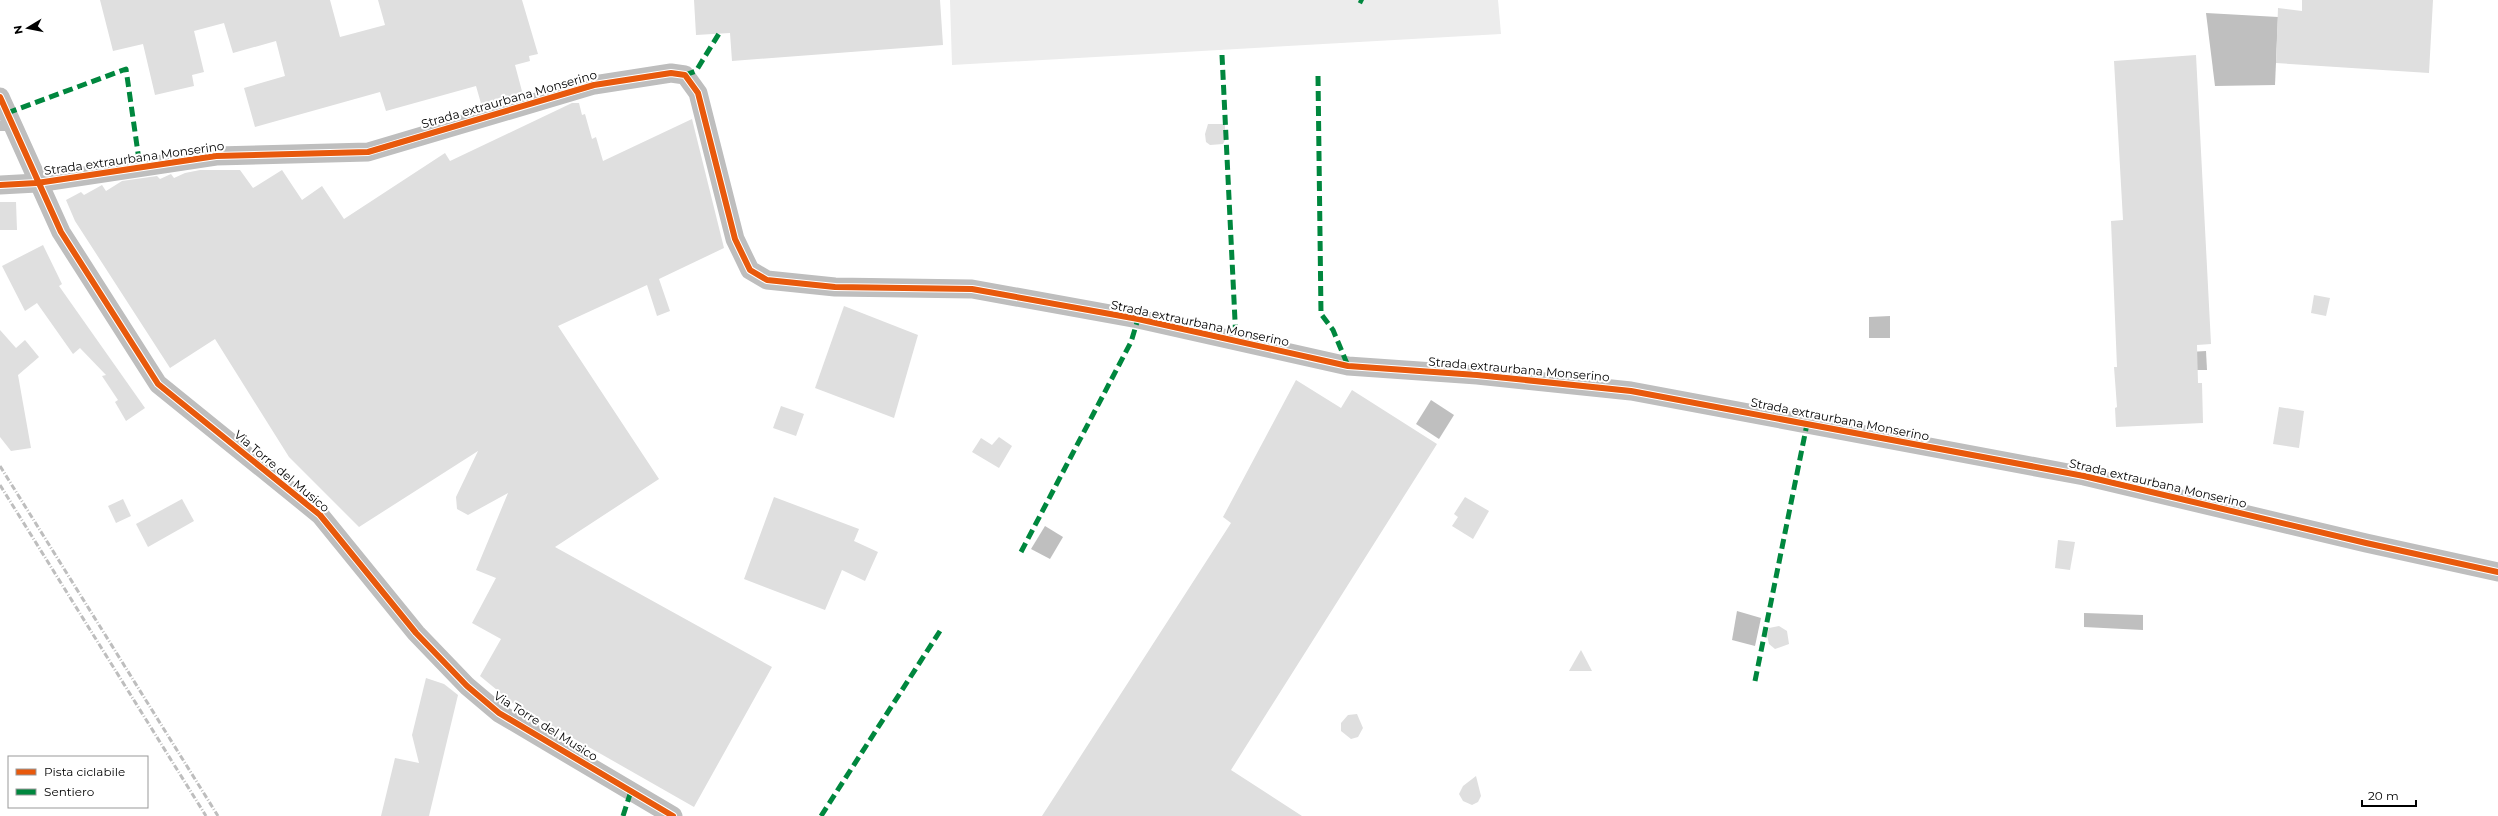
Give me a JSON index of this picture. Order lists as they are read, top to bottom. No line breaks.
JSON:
{"streets":{"street":["Strada extraurbana Monserino","Via Torre del Musico"]},"crossings":[["Strada extraurbana Monserino","Via Torre del Musico"]],"legend":["Pista ciclabile","Sentiero"],"scale_bar":"20 m","north":"left"}
